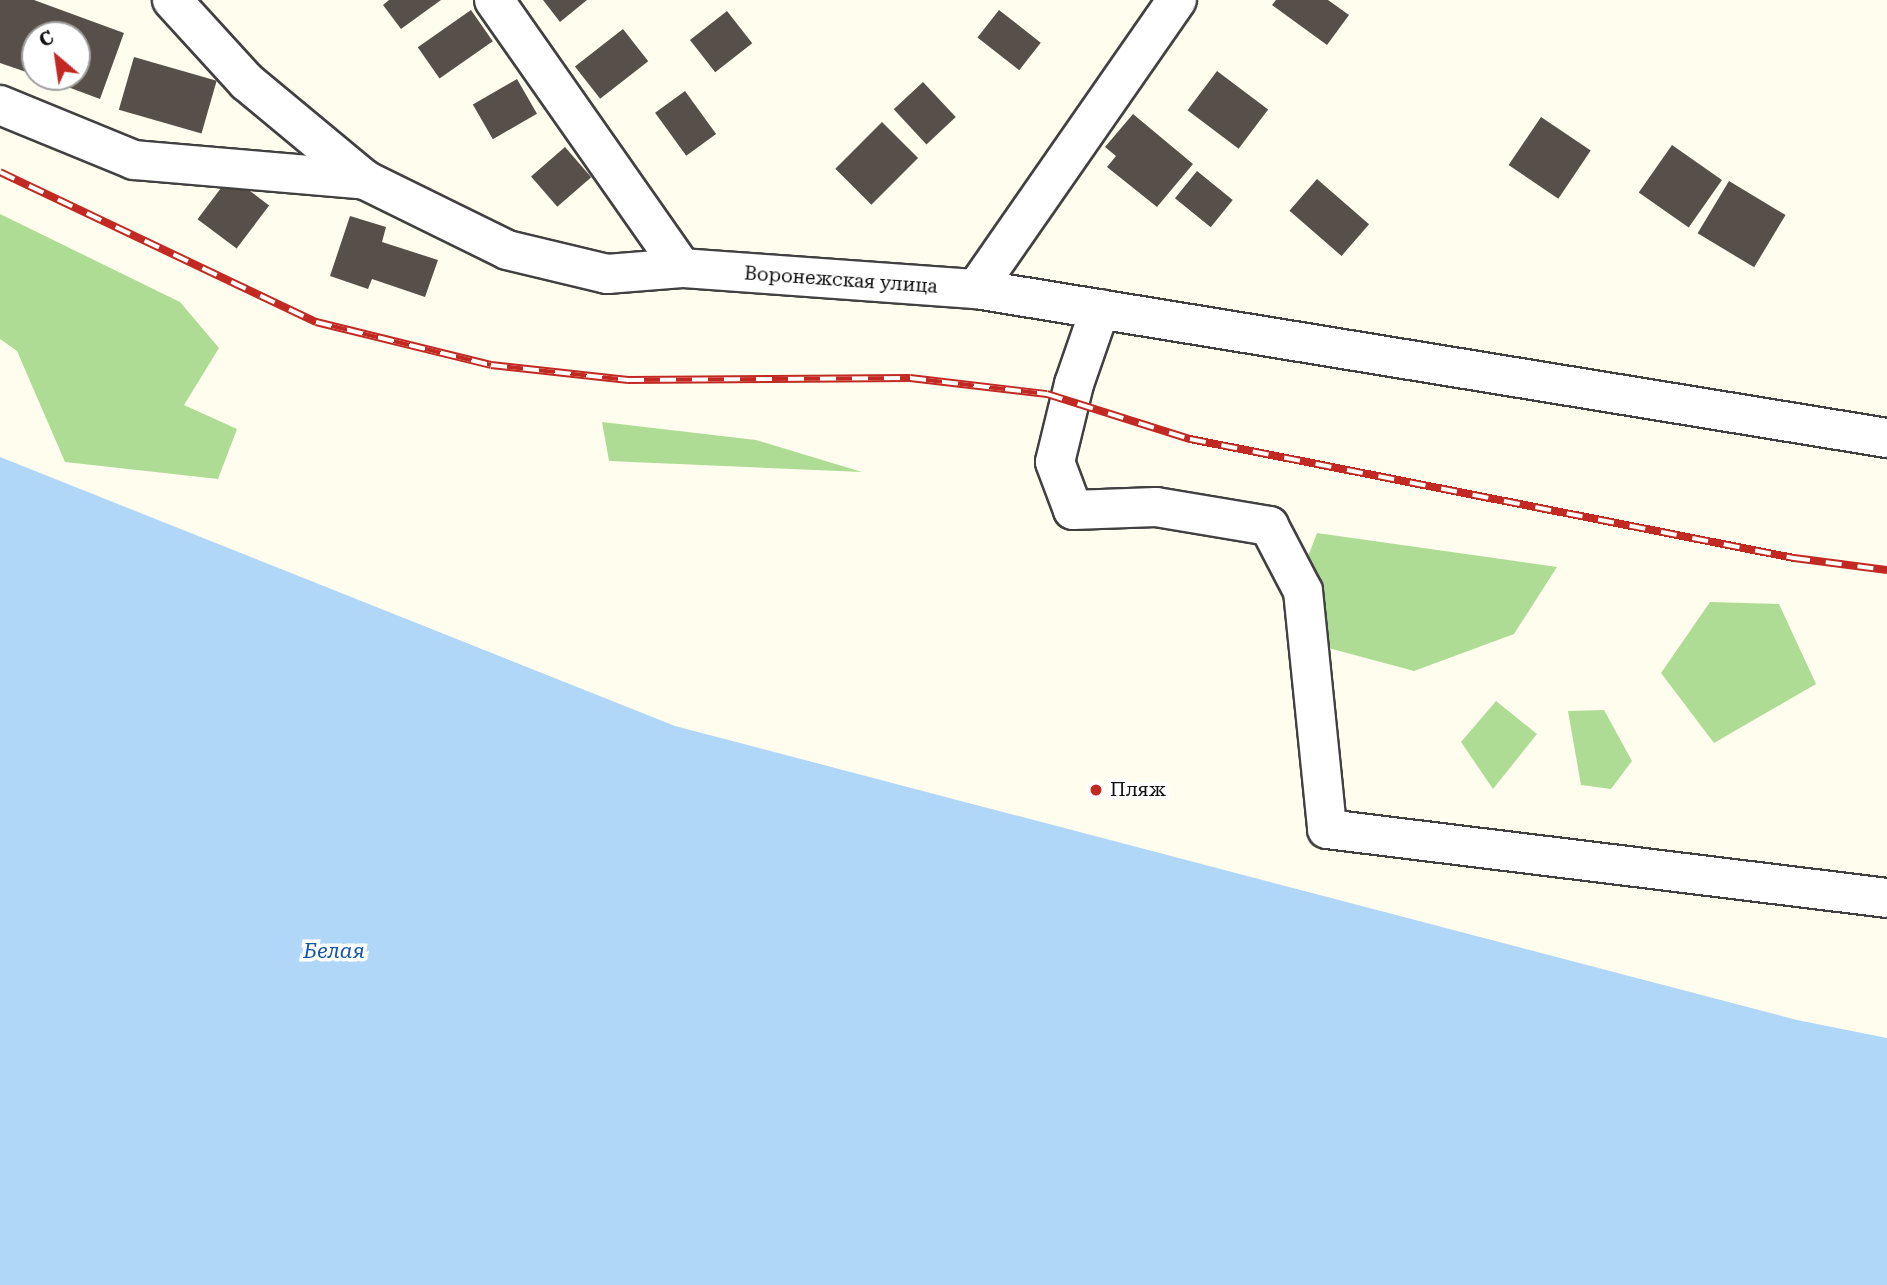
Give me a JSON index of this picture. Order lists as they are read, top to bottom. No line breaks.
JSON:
{"streets":{"street":["Воронежская улица"]},"water":["Белая"],"places":["Пляж"],"north":"top left"}
